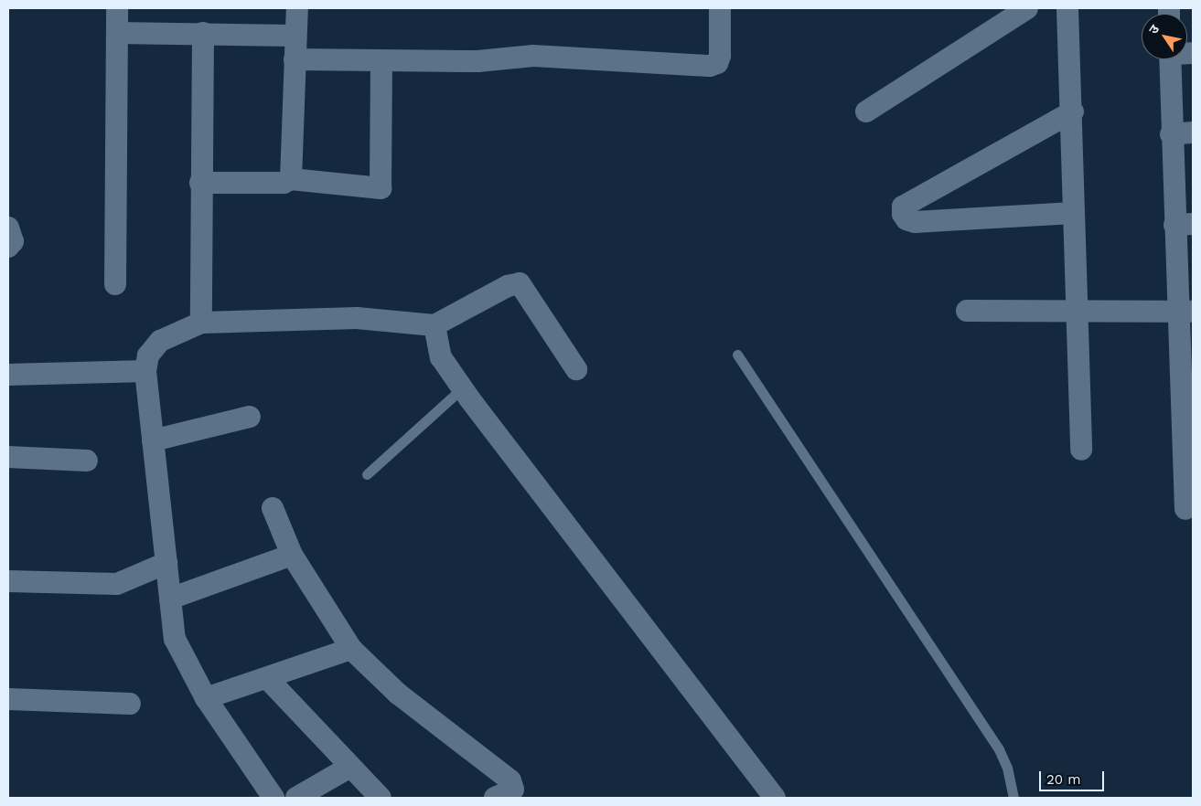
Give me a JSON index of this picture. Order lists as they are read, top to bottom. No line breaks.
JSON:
{"scale_bar":"20 m","north":"top left"}
